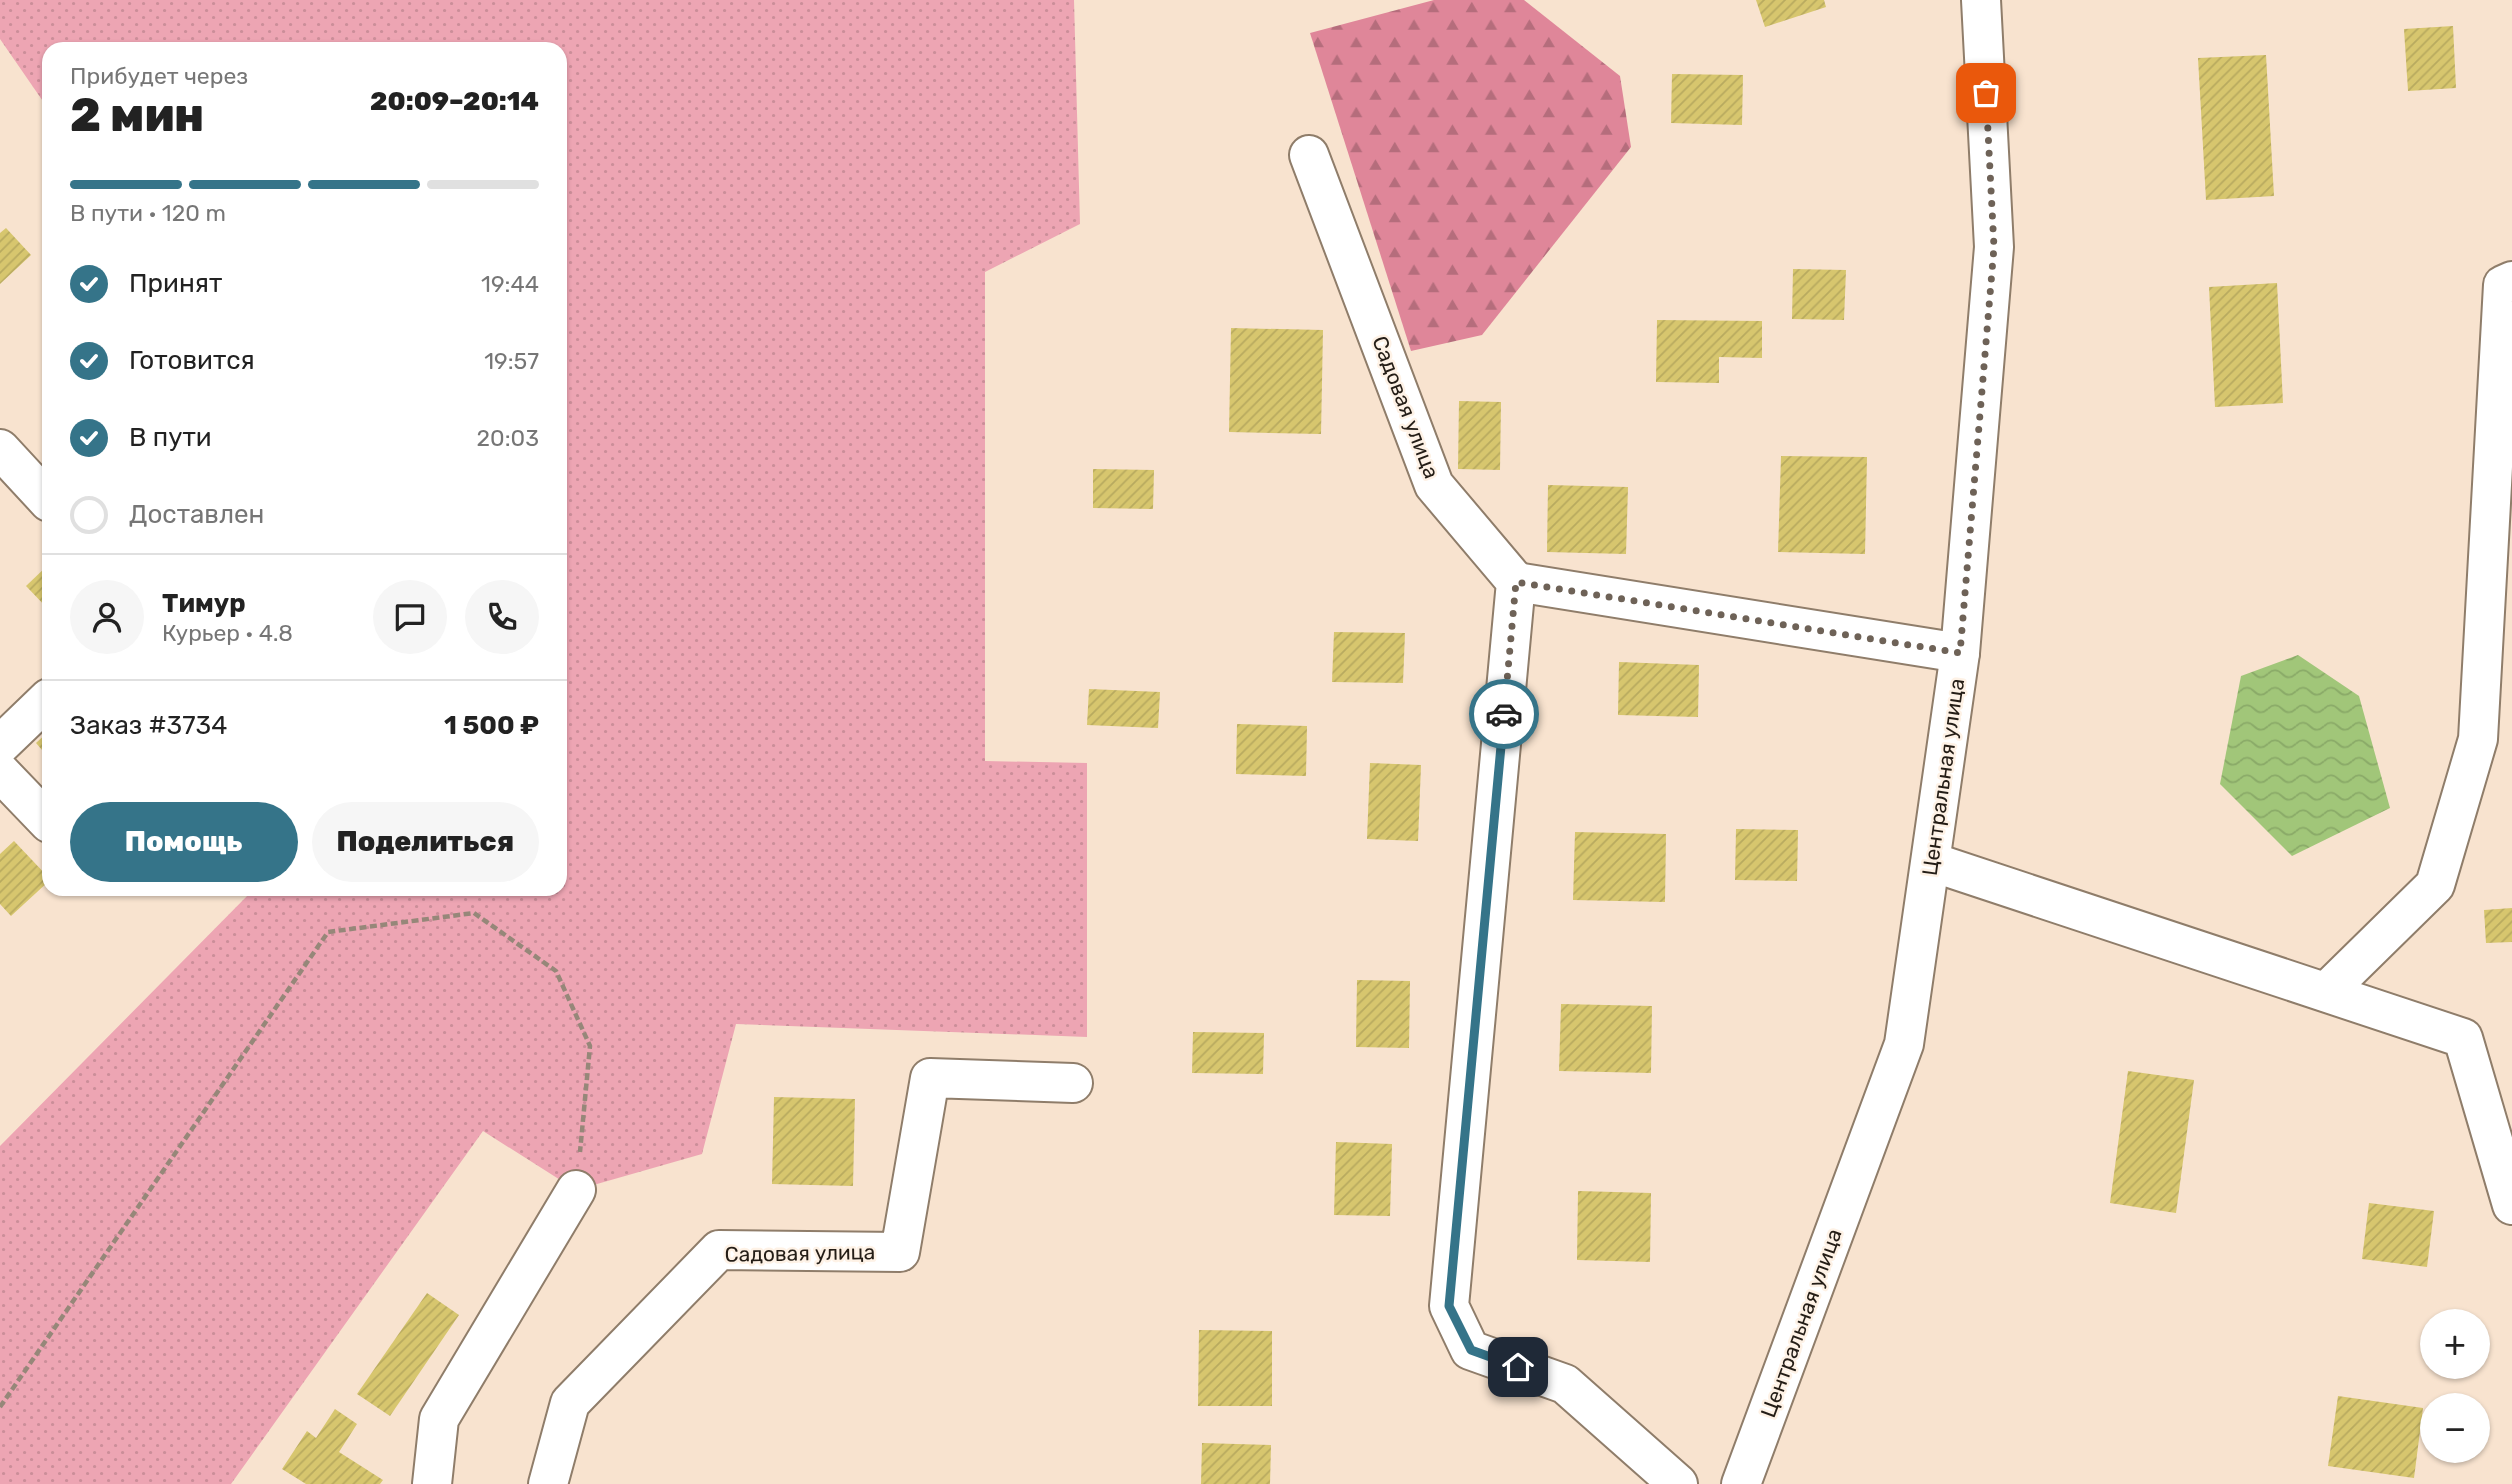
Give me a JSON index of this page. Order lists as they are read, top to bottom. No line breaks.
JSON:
{"streets":{"street":["Садовая улица","Центральная улица"]},"page":{"heading":["2 мин","Прибудет через","20:09–20:14"],"panel":["Тимур","Курьер · 4.8","Заказ #3734","1 500 ₽"],"bar":"В пути · 120 m","list":[["Принят","19:44"],["Готовится","19:57"],["В пути","20:03"],"Доставлен"],"buttons":["Помощь","Поделиться"],"map_buttons":["+","−"]}}
